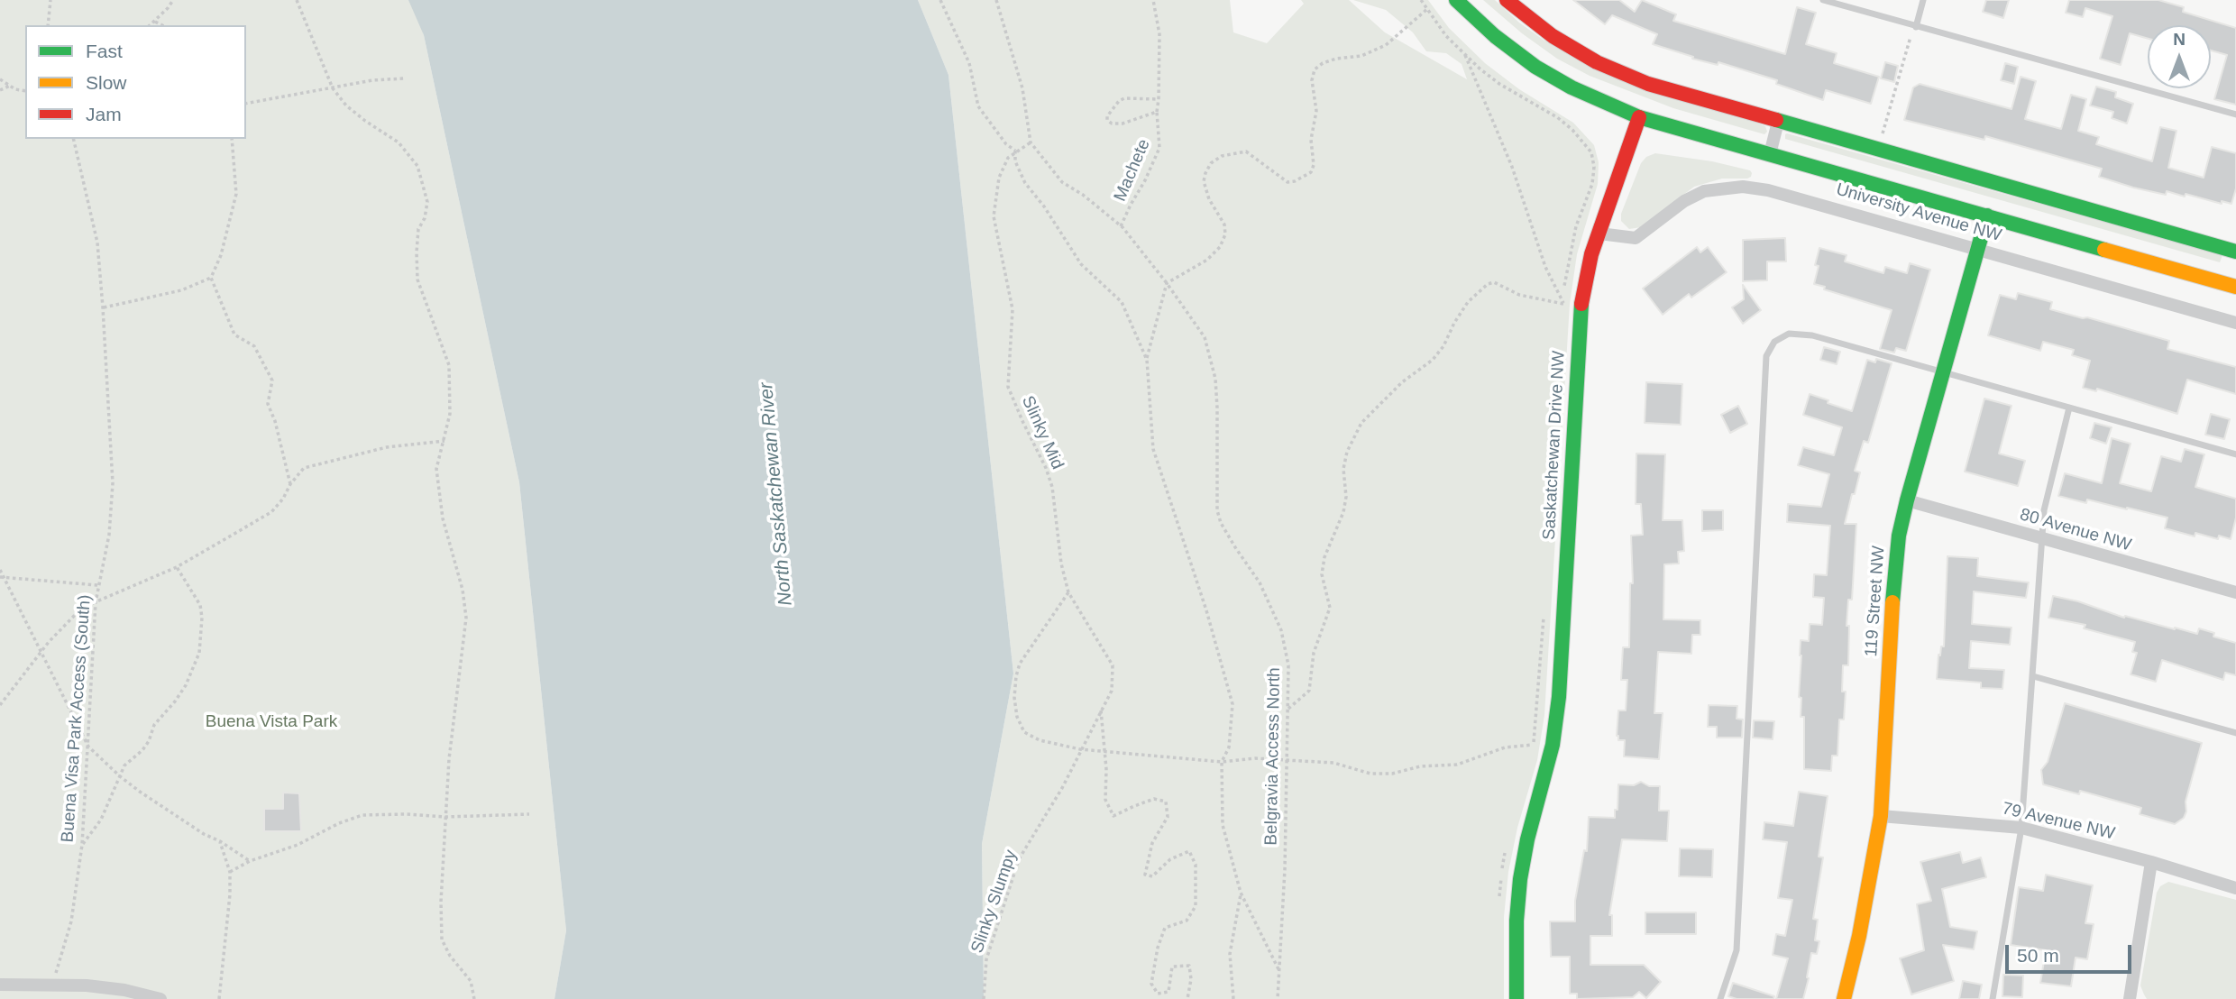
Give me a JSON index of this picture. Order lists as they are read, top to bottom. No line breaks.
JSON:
{"streets":{"street":["University Avenue NW","Saskatchewan Drive NW","80 Avenue NW","119 Street NW","79 Avenue NW"],"path":["Machete","Slinky Mid","Buena Visa Park Access (South)","Belgravia Access North","Slinky Slumpy"]},"crossings":[["Machete","Belgravia Access North"],["University Avenue NW","Saskatchewan Drive NW"],["University Avenue NW","119 Street NW"],["Slinky Mid","Slinky Slumpy"],["80 Avenue NW","119 Street NW"],["119 Street NW","79 Avenue NW"]],"water":["North Saskatchewan River"],"parks":["Buena Vista Park"],"legend":["Fast","Slow","Jam"],"scale_bar":"50 m","north":"top"}
